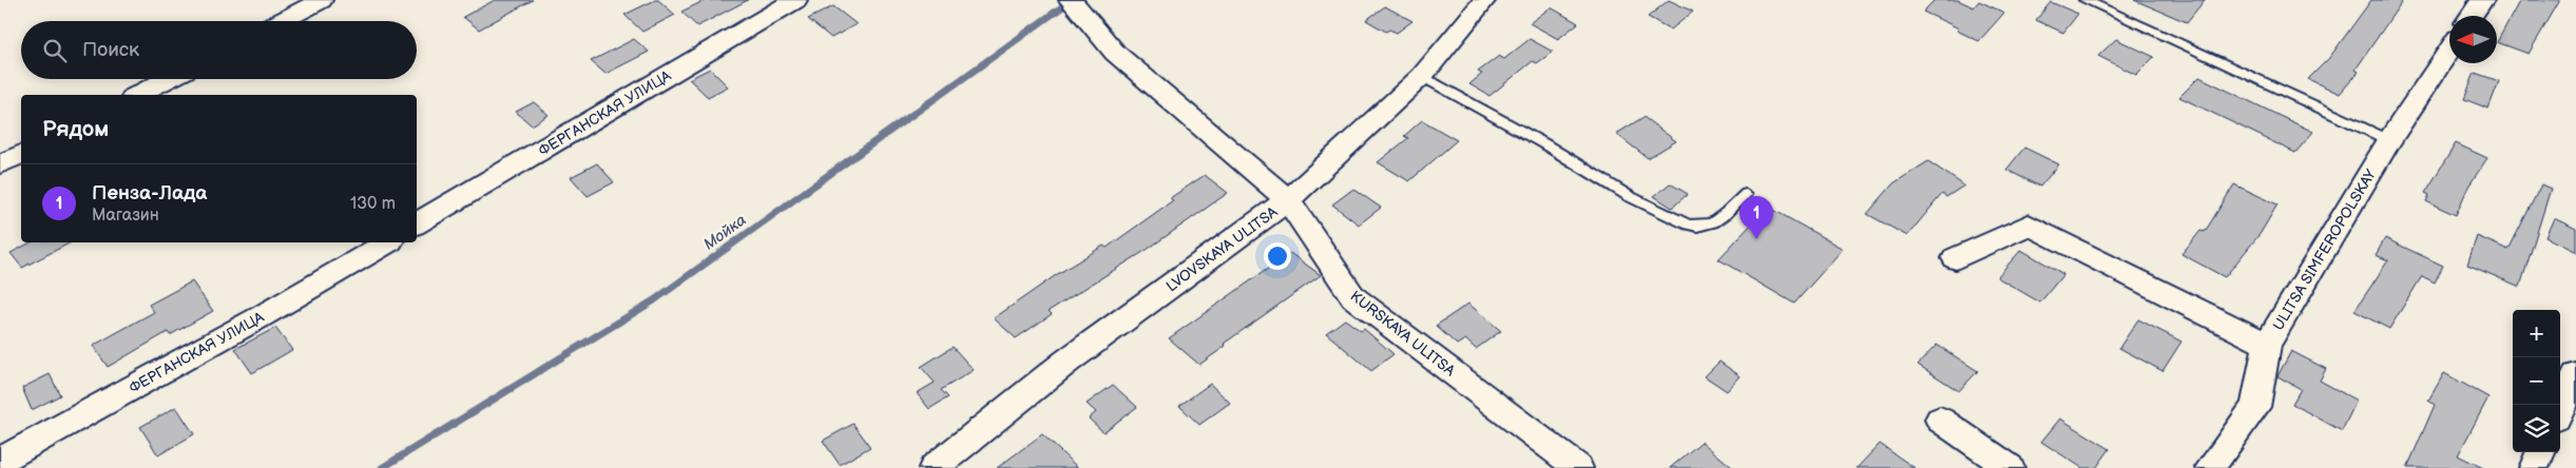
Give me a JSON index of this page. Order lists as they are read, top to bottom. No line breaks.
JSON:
{"streets":{"street":["ФЕРГАНСКАЯ УЛИЦА","LVOVSKAYA ULITSA","ULITSA SIMFEROPOLSKAY","KURSKAYA ULITSA"]},"crossings":[["LVOVSKAYA ULITSA","KURSKAYA ULITSA"]],"water":["Мойка"],"north":"left","page":{"search":"Поиск","heading":"Рядом","list":[{"mark":"1","name":"Пенза-Лада","note":"Магазин","value":"130 m"}],"pins":"1","map_buttons":["+","−"]}}
